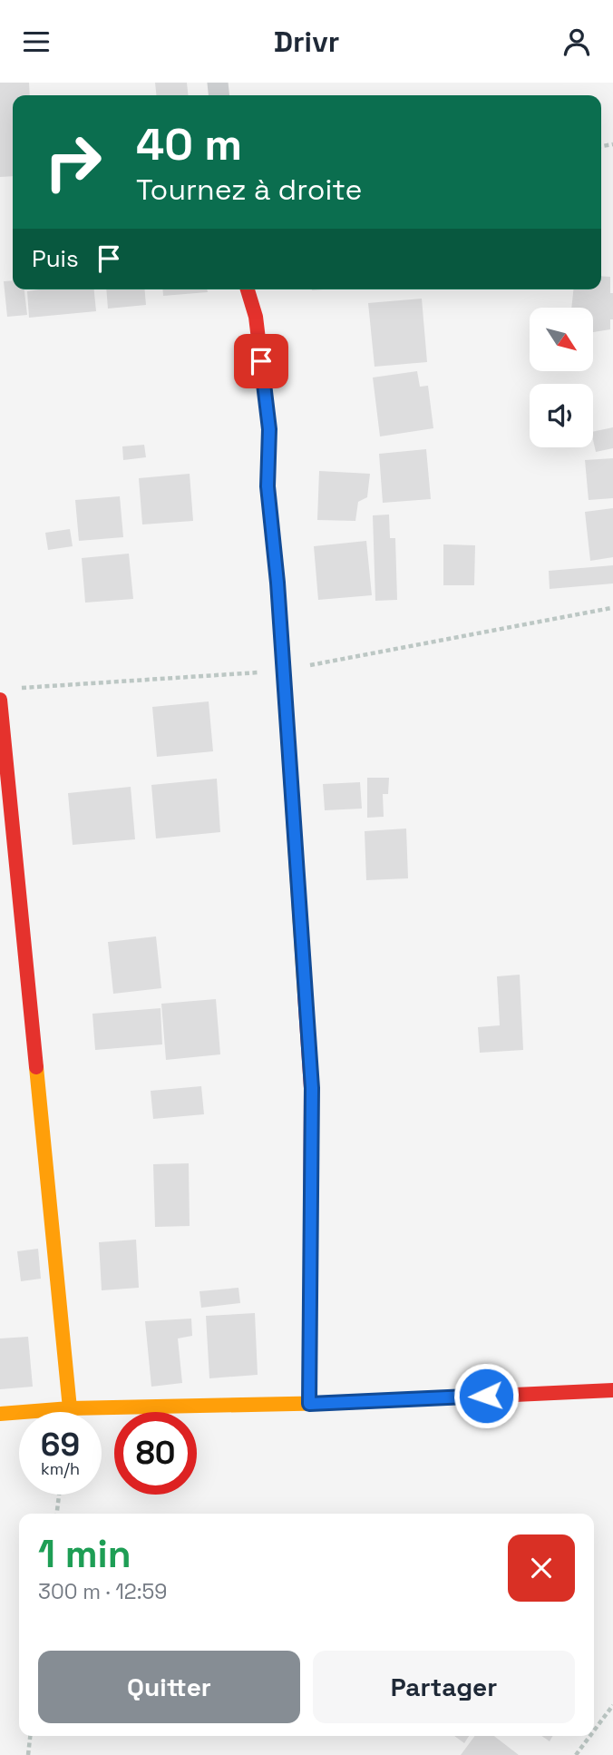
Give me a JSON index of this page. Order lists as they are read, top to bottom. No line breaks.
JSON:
{"north":"bottom right","page":{"header":"Drivr","turn":["40 m","Tournez à droite"],"then":"Puis","speed":"69 km/h","limit":"80","heading":["1 min","300 m · 12:59"],"buttons":["Quitter","Partager"]}}
